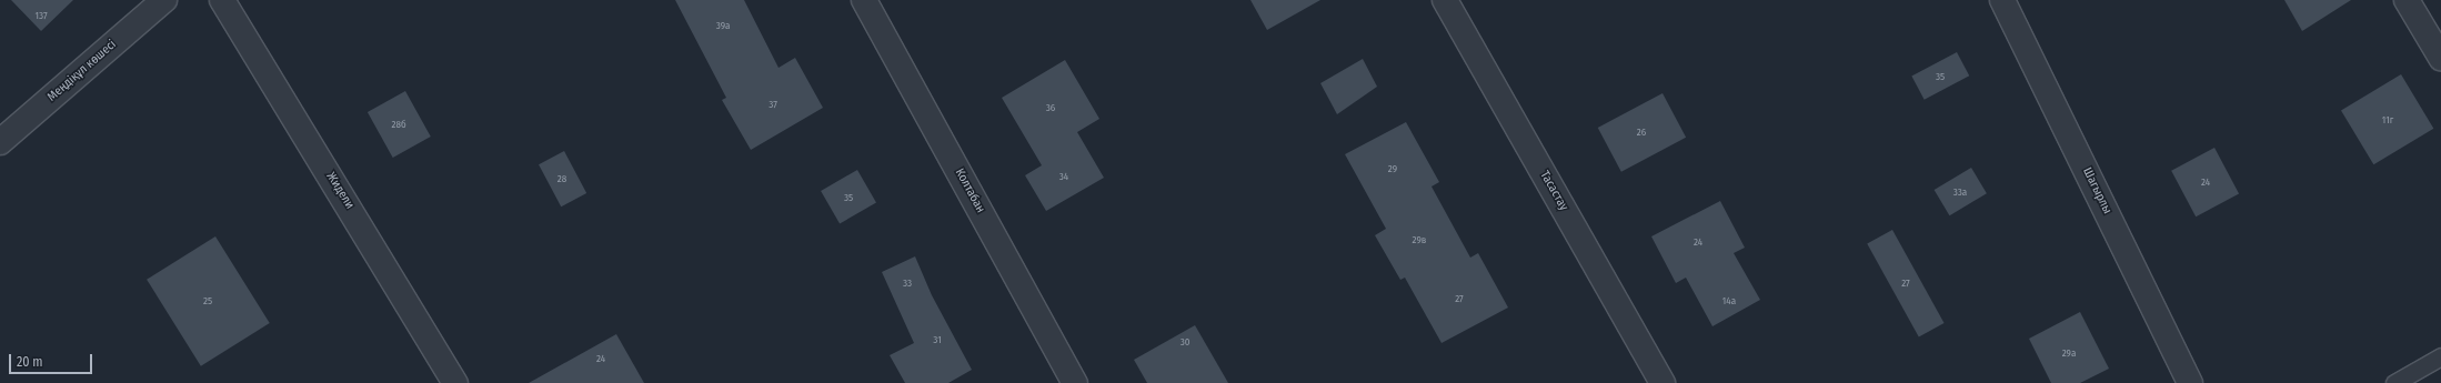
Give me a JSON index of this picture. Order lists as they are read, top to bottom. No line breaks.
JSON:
{"streets":{"street":["Меңдіқұл көшесі","Жидели","Колтабан","Тасастау","Шагырлы"]},"house_numbers":["137","39а","35","37","36","11г","28б","26","29","34","28","24","33а","35","29в","24","33","27","27","25","14а","31","30","29а","24"],"scale_bar":"20 m"}
